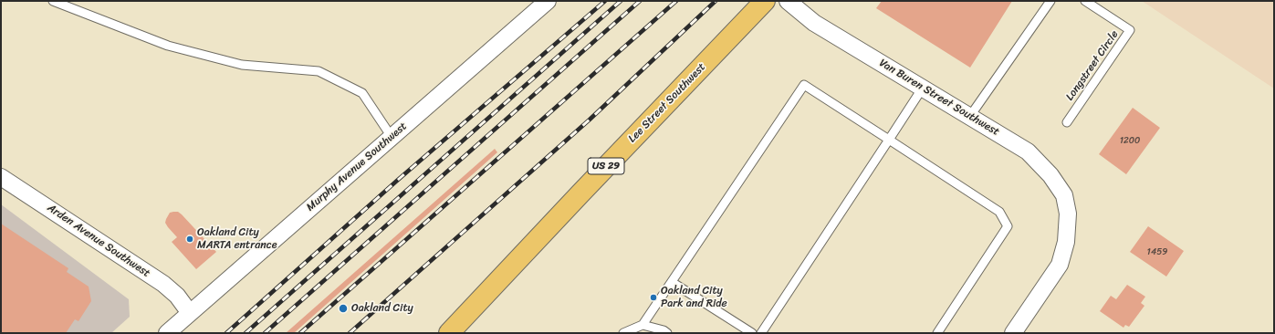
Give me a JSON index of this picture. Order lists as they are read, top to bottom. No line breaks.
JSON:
{"streets":{"main road":["Lee Street Southwest","US 29"],"street":["Van Buren Street Southwest","Murphy Avenue Southwest","Arden Avenue Southwest"],"lane":["Longstreet Circle"]},"crossings":[["Murphy Avenue Southwest","Arden Avenue Southwest"]],"places":["Oakland City MARTA entrance","Oakland City Park and Ride","Oakland City"],"house_numbers":["1200","1459"]}
